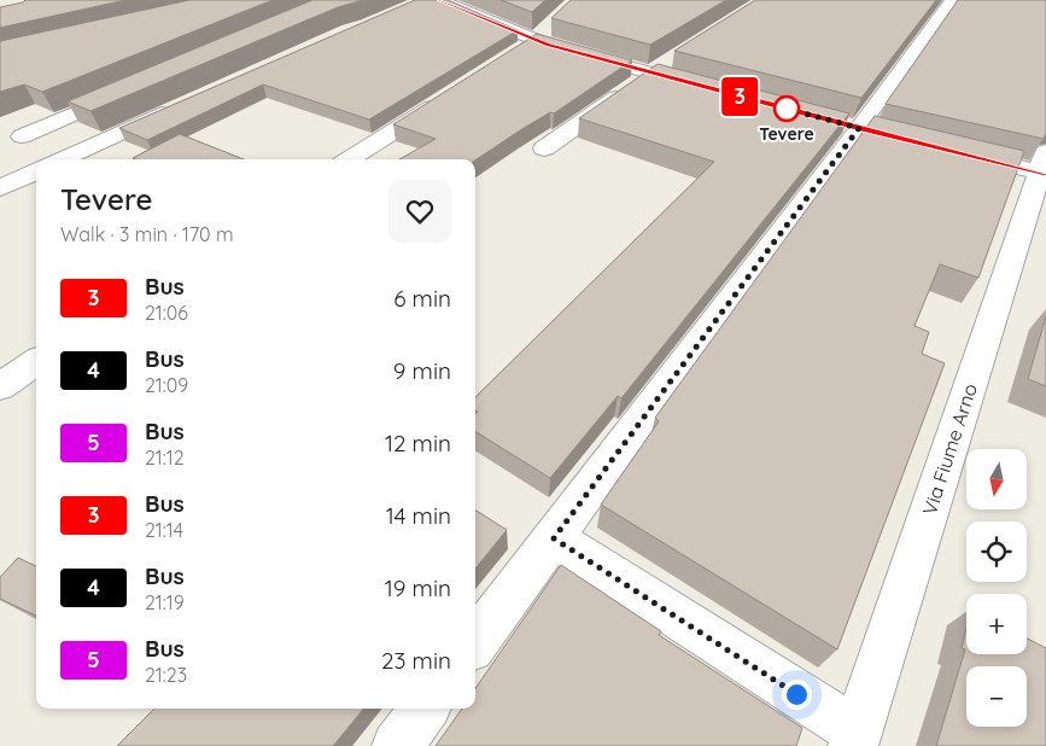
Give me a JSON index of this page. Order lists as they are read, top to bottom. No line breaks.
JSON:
{"streets":{"street":["Via Fiume Arno"]},"places":["Tevere"],"lines":["bus line 3"],"north":"bottom","page":{"on_map":"3","heading":["Tevere","Walk · 3 min · 170 m"],"list":[{"mark":"3","name":"Bus","note":"21:06","value":"6 min"},{"mark":"4","name":"Bus","note":"21:09","value":"9 min"},{"mark":"5","name":"Bus","note":"21:12","value":"12 min"},{"mark":"3","name":"Bus","note":"21:14","value":"14 min"},{"mark":"4","name":"Bus","note":"21:19","value":"19 min"},{"mark":"5","name":"Bus","note":"21:23","value":"23 min"}],"map_buttons":["+","−"]}}
